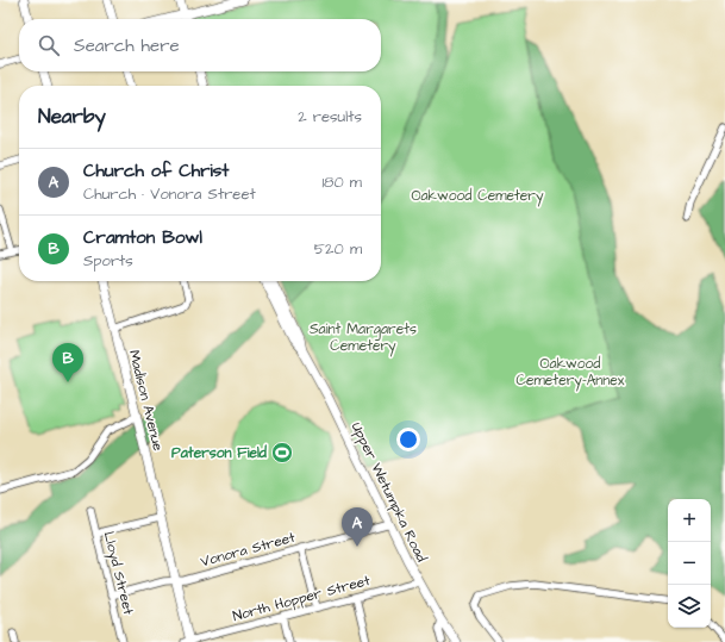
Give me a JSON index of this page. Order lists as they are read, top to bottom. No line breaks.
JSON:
{"streets":{"main road":["Madison Avenue","Upper Wetumpka Road"],"street":["Vonora Street","Lloyd Street","North Hopper Street"]},"crossings":[["Madison Avenue","Vonora Street"],["Madison Avenue","North Hopper Street"],["Upper Wetumpka Road","Vonora Street"],["Upper Wetumpka Road","North Hopper Street"],["Vonora Street","Lloyd Street"]],"parks":["Oakwood Cemetery","Saint Margarets Cemetery","Oakwood Cemetery-Annex"],"places":{"sports":["Paterson Field"]},"page":{"search":"Search here","heading":["Nearby","2 results"],"list":[{"mark":"A","name":"Church of Christ","note":"Church · Vonora Street","value":"180 m"},{"mark":"B","name":"Cramton Bowl","note":"Sports","value":"520 m"}],"pins":["B","A"],"map_buttons":["+","−"]}}
